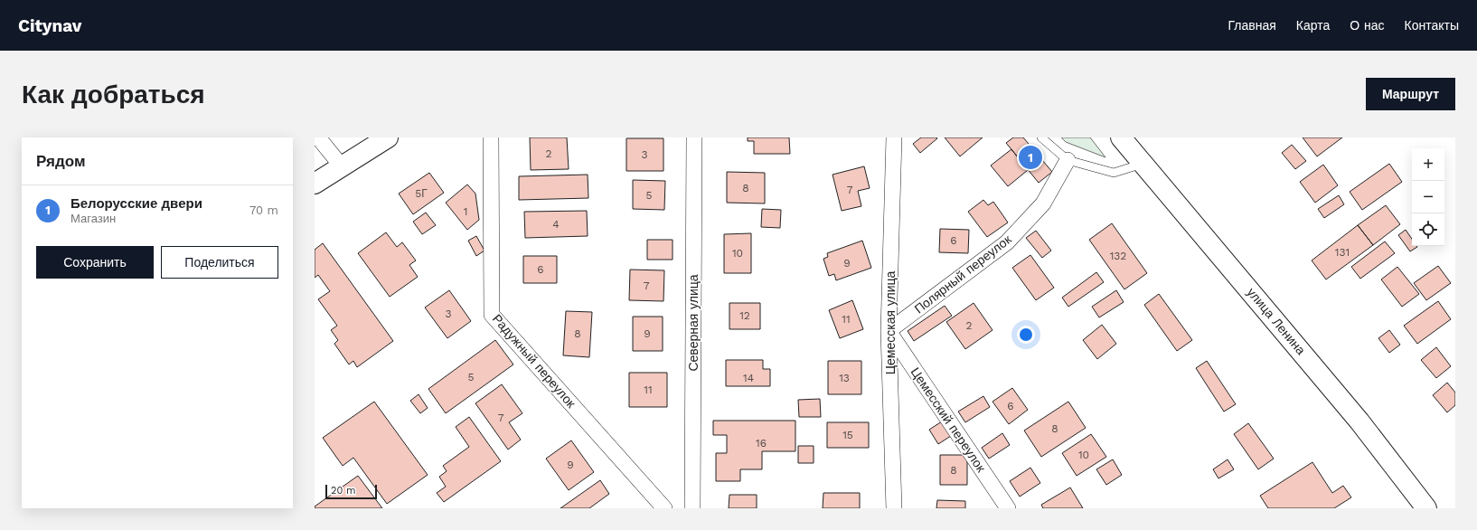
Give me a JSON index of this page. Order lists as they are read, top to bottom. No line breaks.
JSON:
{"streets":{"main road":["улица Ленина"],"street":["Полярный переулок","Северная улица","Цемесская улица","Радужный переулок","Цемесский переулок"]},"crossings":[["Полярный переулок","Цемесская улица"],["Полярный переулок","Цемесский переулок"],["Цемесская улица","Цемесский переулок"]],"house_numbers":["2","3","8","7","5Г","5","1","4","6","131","10","132","9","6","7","3","12","11","2","8","9","5","14","13","11","6","7","8","15","16","10","9","8"],"scale_bar":"20 m","page":{"header":"Citynav","nav":["Главная","Карта","О нас","Контакты"],"buttons":["Маршрут",["Сохранить","Поделиться"]],"title":"Как добраться","heading":"Рядом","pins":"1","map_buttons":["+","−"],"list":[{"mark":"1","name":"Белорусские двери","note":"Магазин","value":"70 m"}],"scale":"20 m"}}
